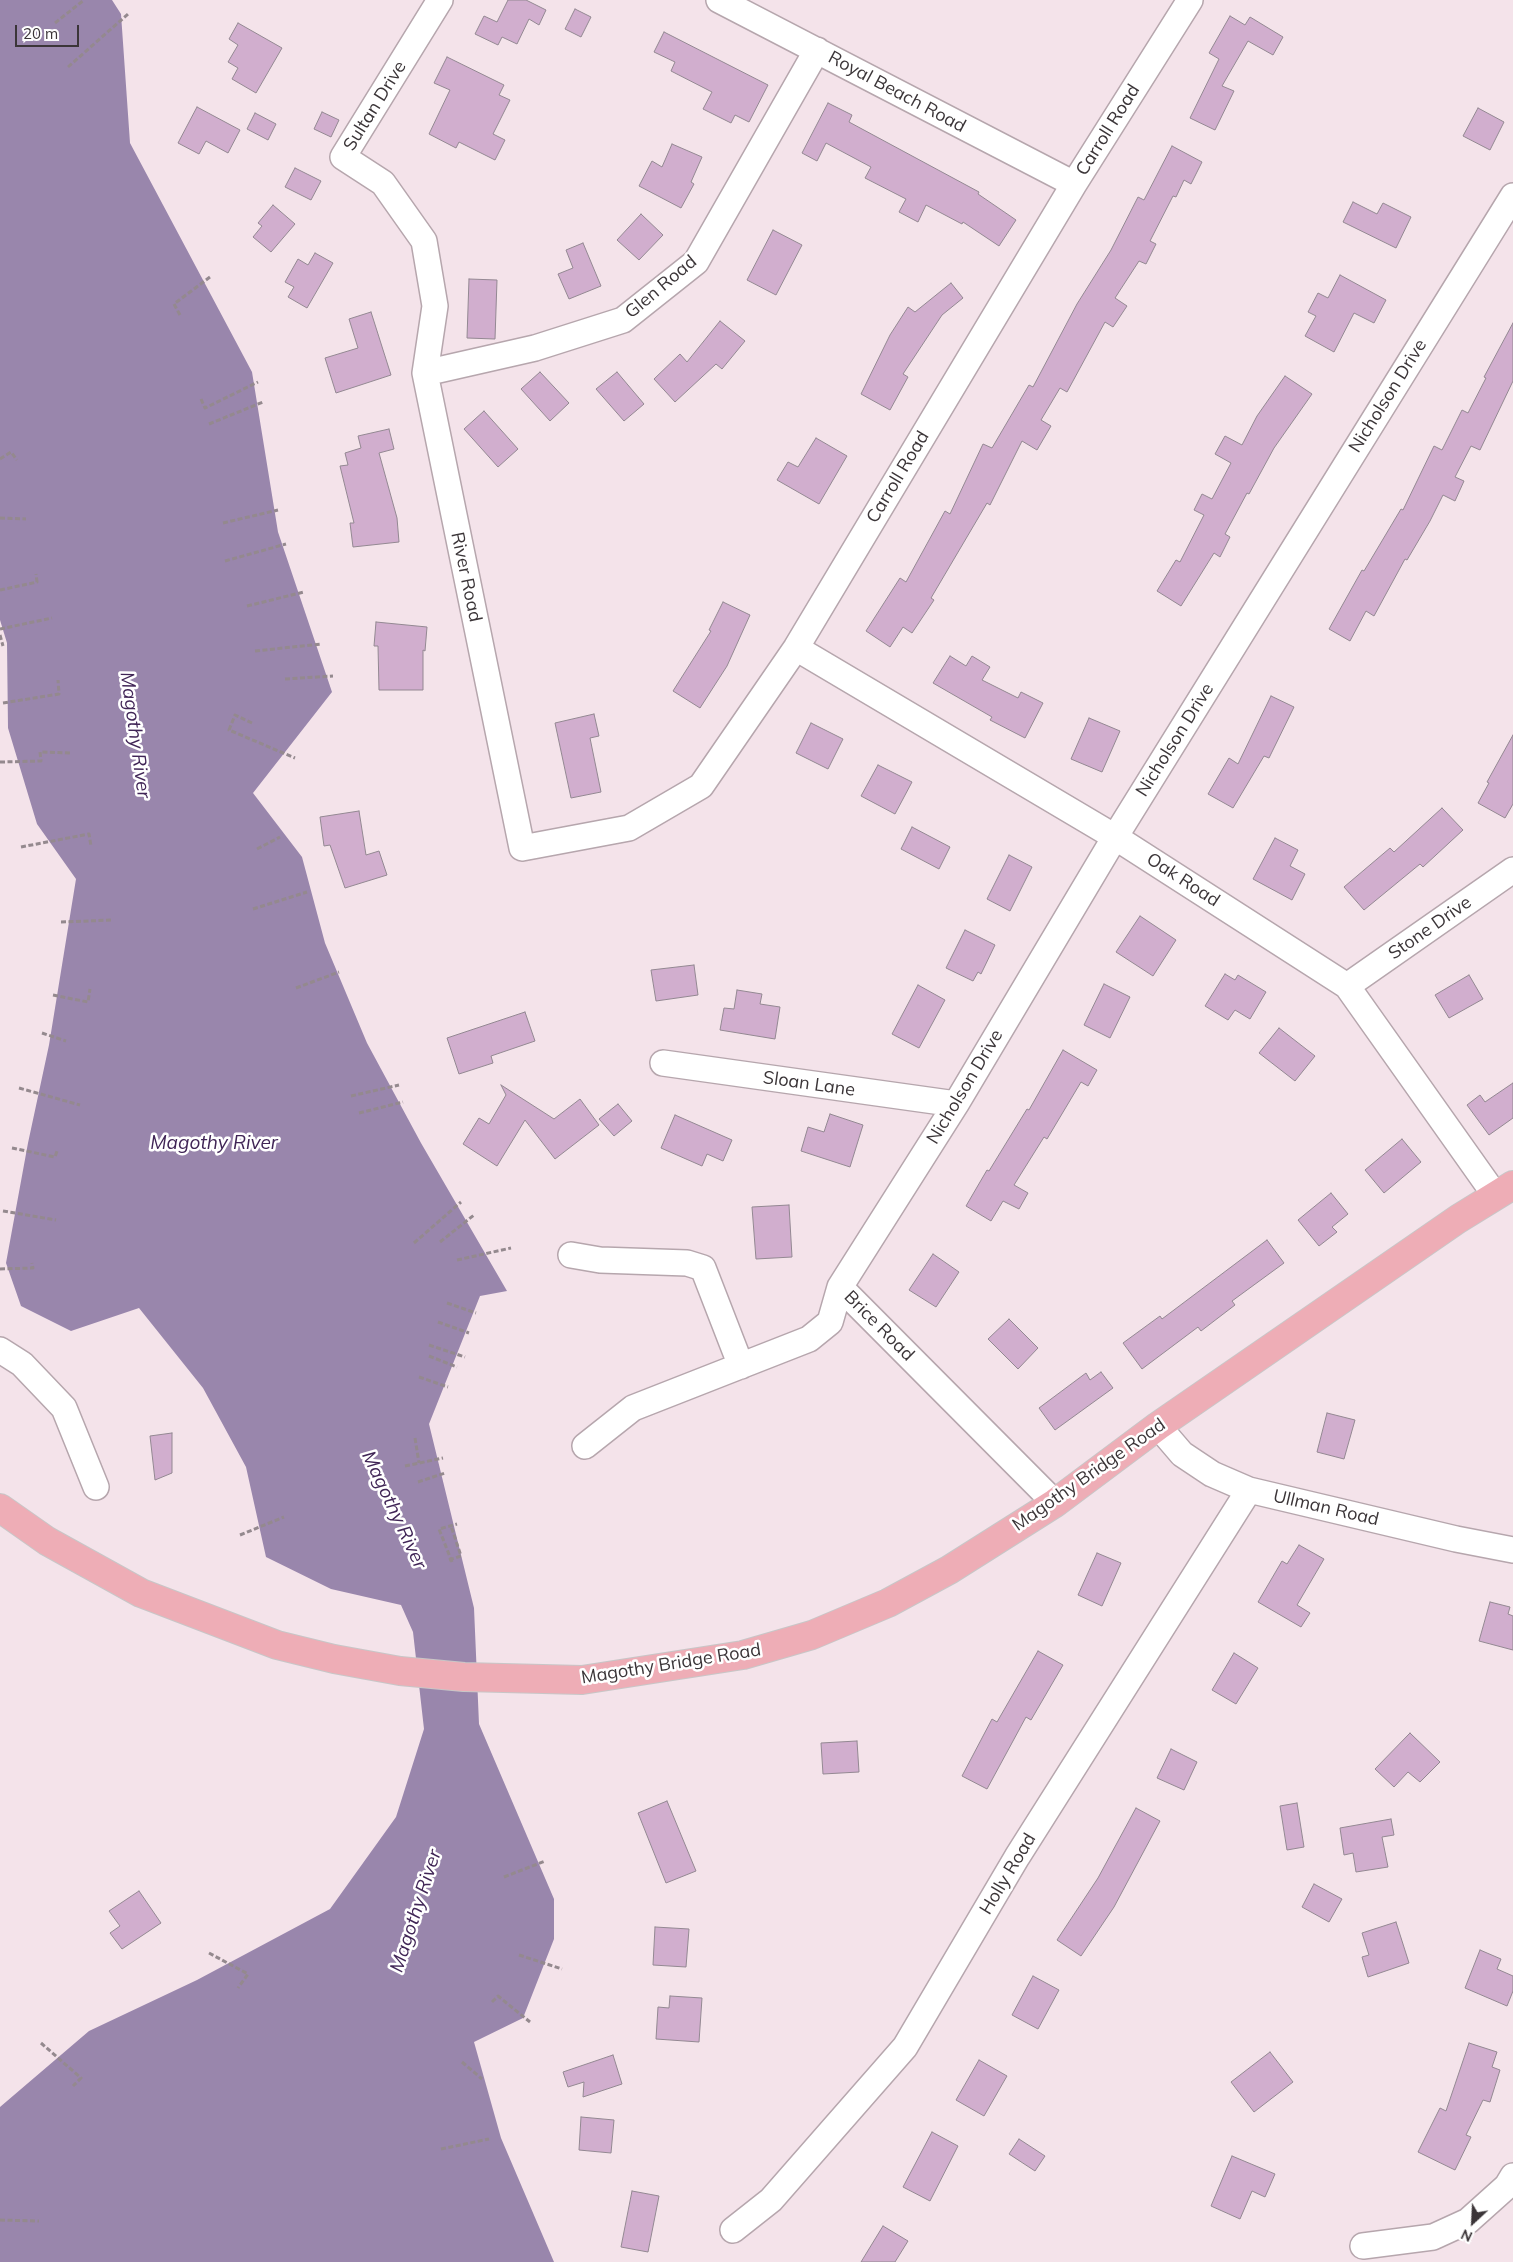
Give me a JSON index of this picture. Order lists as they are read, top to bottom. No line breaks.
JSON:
{"streets":{"main road":["Magothy Bridge Road"],"street":["Royal Beach Road","Sultan Drive","Carroll Road","Glen Road","Nicholson Drive","River Road","Oak Road","Stone Drive","Sloan Lane","Brice Road","Ullman Road","Holly Road"]},"crossings":[["Royal Beach Road","Carroll Road"],["Royal Beach Road","Glen Road"],["Sultan Drive","River Road"],["Carroll Road","River Road"],["Carroll Road","Oak Road"],["Glen Road","River Road"],["Nicholson Drive","Oak Road"],["Nicholson Drive","Sloan Lane"],["Nicholson Drive","Brice Road"],["Oak Road","Stone Drive"],["Oak Road","Magothy Bridge Road"],["Brice Road","Magothy Bridge Road"],["Magothy Bridge Road","Ullman Road"],["Ullman Road","Holly Road"]],"water":["Magothy River"],"scale_bar":"20 m","north":"bottom left"}
